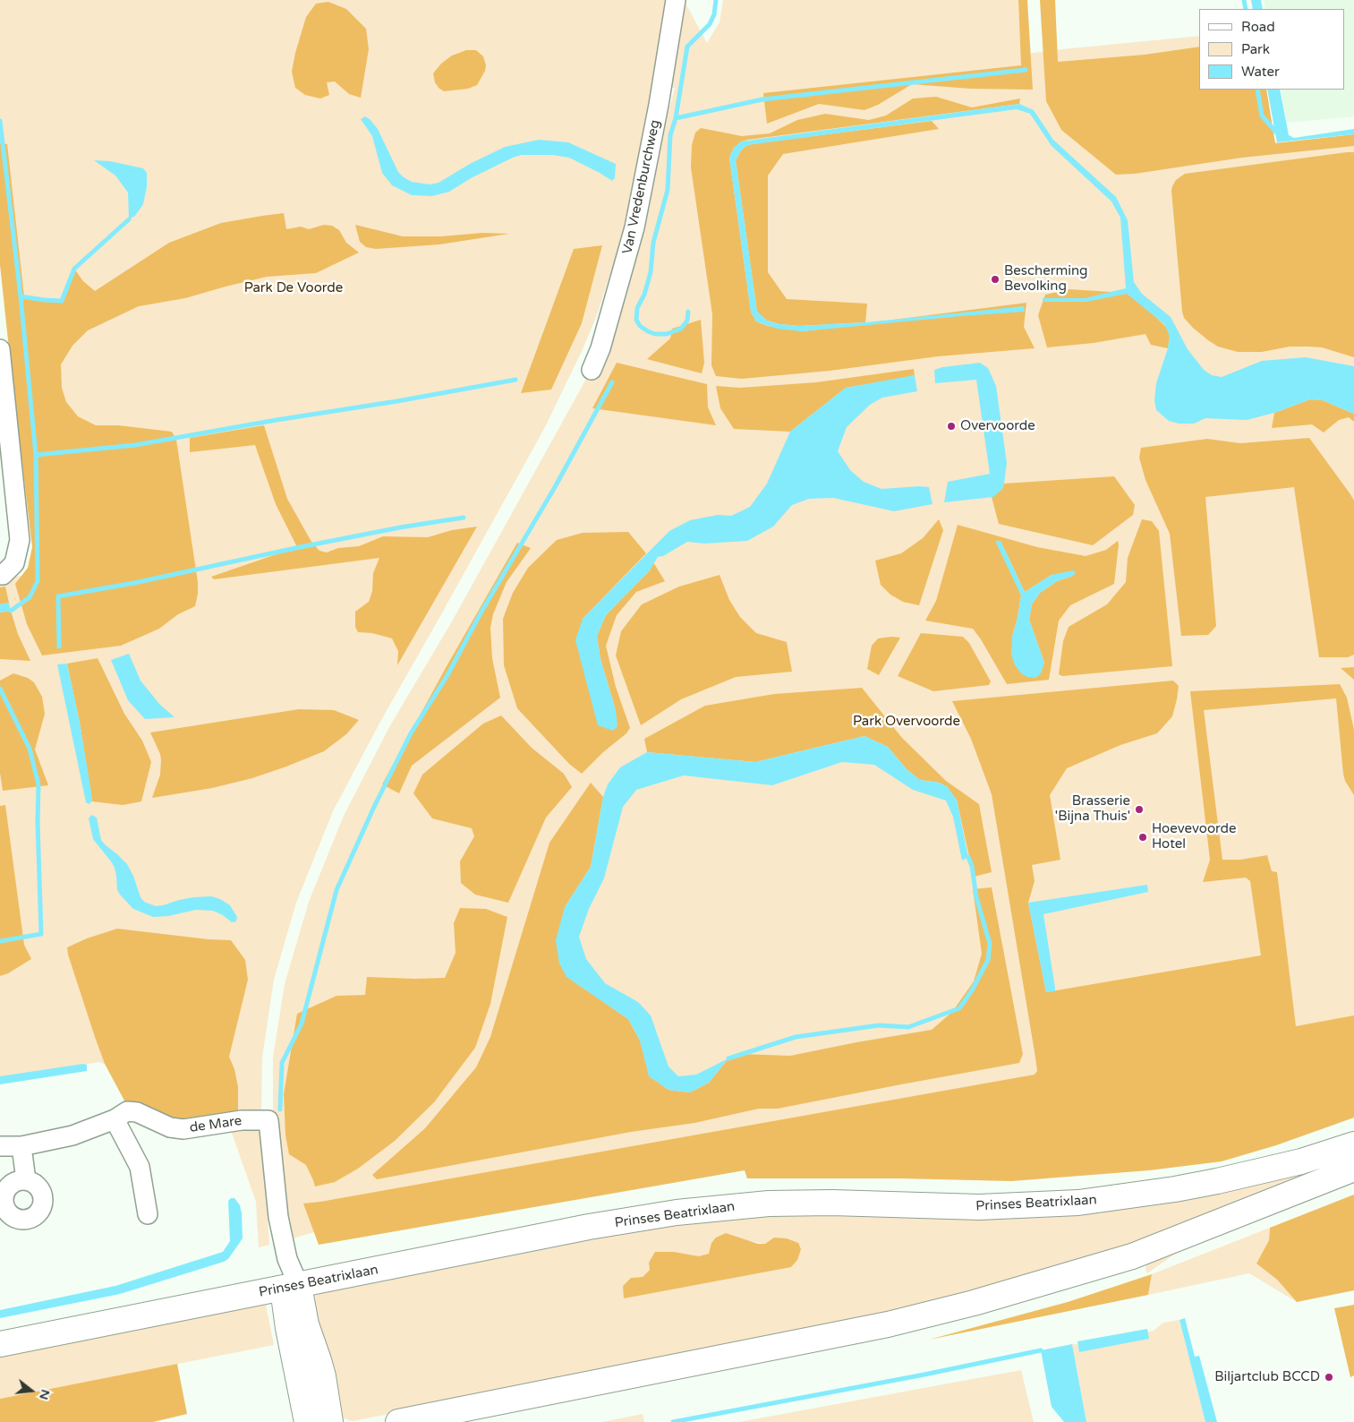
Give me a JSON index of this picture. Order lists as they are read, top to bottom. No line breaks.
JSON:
{"streets":{"main road":["Prinses Beatrixlaan"],"street":["Van Vredenburchweg","de Mare"]},"crossings":[["de Mare","Prinses Beatrixlaan"]],"parks":["Park De Voorde","Park Overvoorde"],"places":["Bescherming Bevolking","Overvoorde","Brasserie 'Bijna Thuis'","Hoevevoorde Hotel","Biljartclub BCCD"],"legend":["Road","Park","Water"],"north":"right"}
